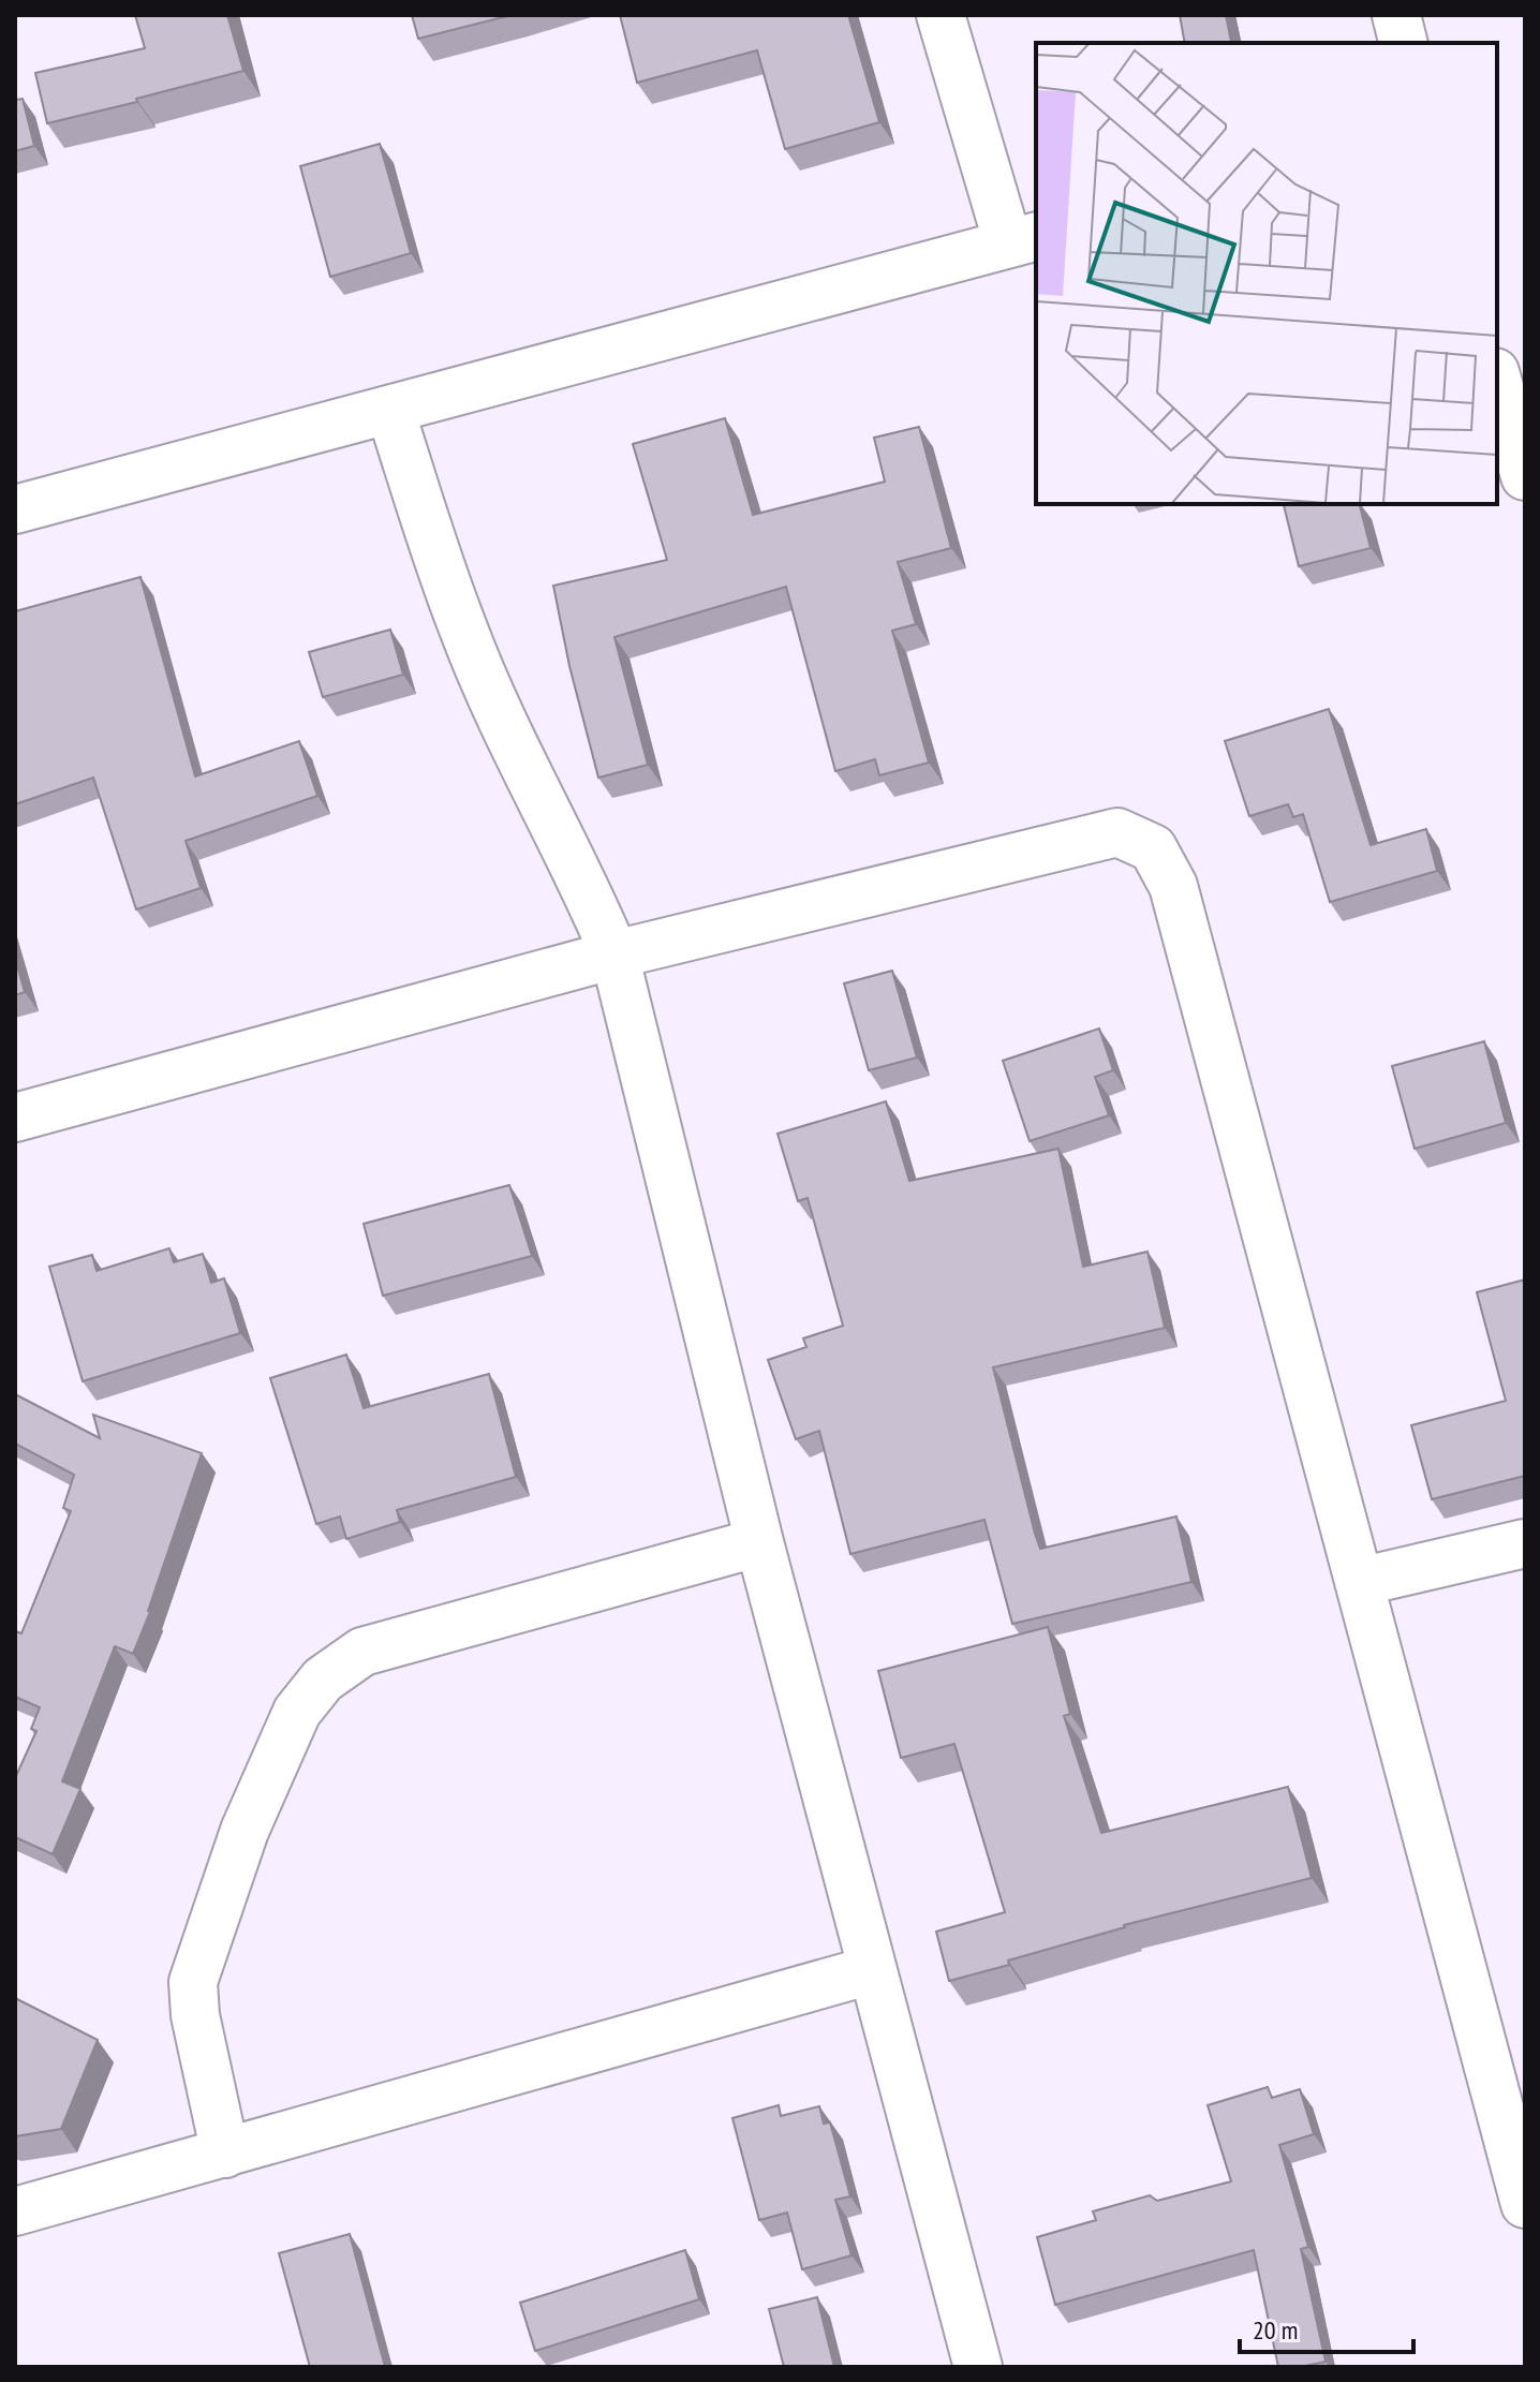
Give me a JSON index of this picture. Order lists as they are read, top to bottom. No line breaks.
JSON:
{"scale_bar":"20 m"}
